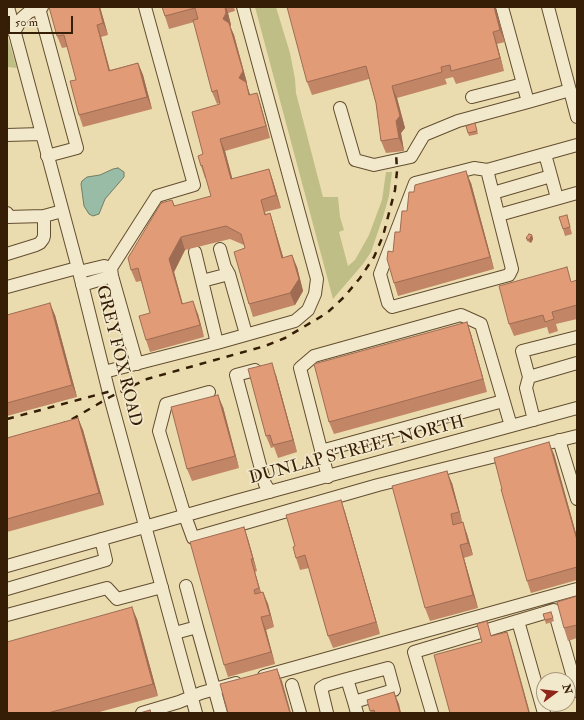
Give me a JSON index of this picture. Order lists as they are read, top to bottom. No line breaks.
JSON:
{"streets":{"street":["GREY FOX ROAD","DUNLAP STREET NORTH"]},"crossings":[["GREY FOX ROAD","DUNLAP STREET NORTH"]],"scale_bar":"50 m","north":"right"}
